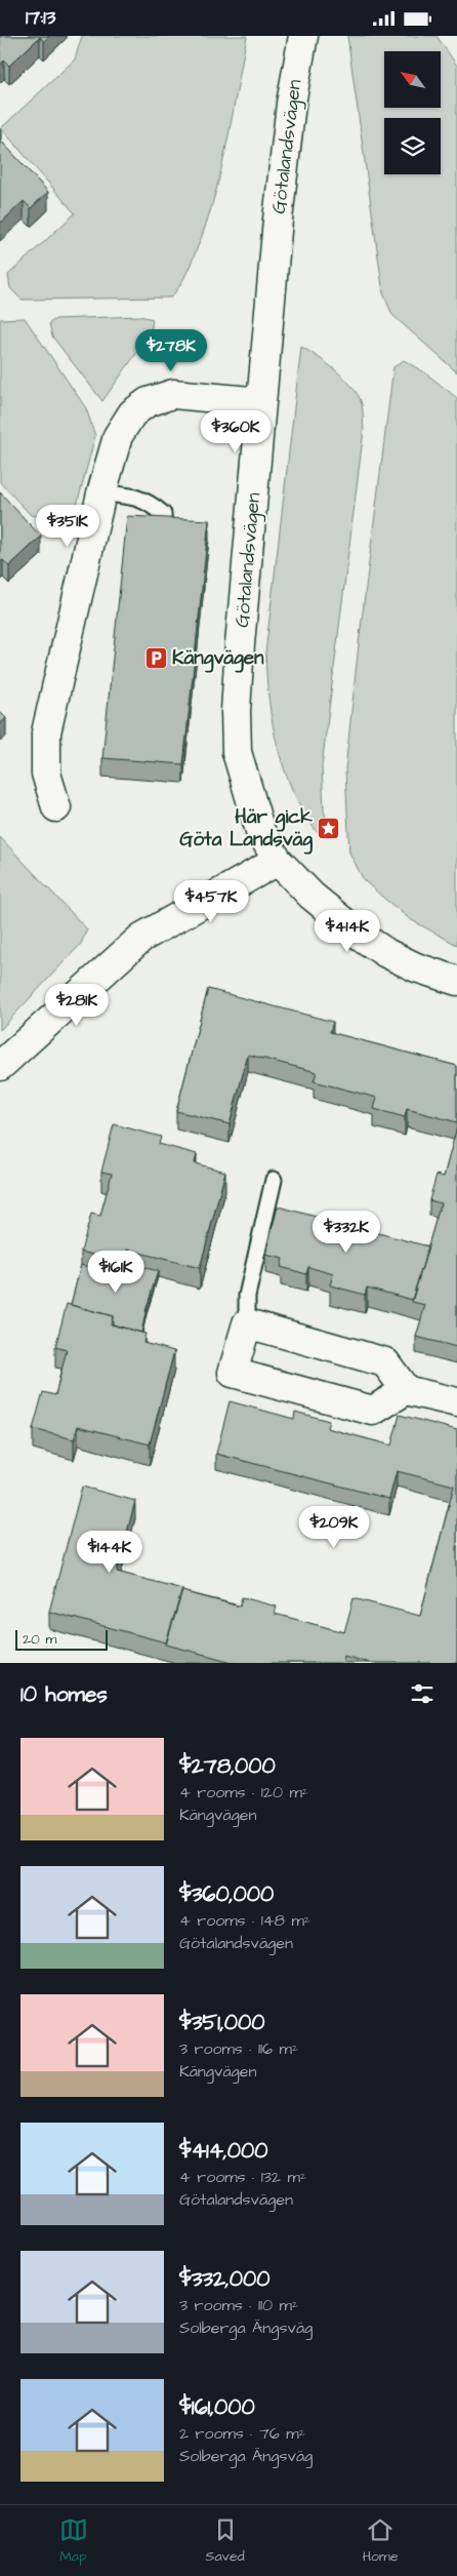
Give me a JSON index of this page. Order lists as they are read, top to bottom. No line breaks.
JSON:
{"streets":{"street":["Götalandsvägen"]},"places":{"parking":["Kängvägen"],"place":["Här gick Göta Landsväg"]},"scale_bar":"20 m","north":"top left","page":{"status":"17:13","price":["$278K","$360K","$351K","$457K","$414K","$281K","$332K","$161K","$209K","$144K"],"scale":"20 m","heading":"10 homes","list":[{"name":"$278,000","note":"4 rooms · 120 m² · Kängvägen"},{"name":"$360,000","note":"4 rooms · 148 m² · Götalandsvägen"},{"name":"$351,000","note":"3 rooms · 116 m² · Kängvägen"},{"name":"$414,000","note":"4 rooms · 132 m² · Götalandsvägen"},{"name":"$332,000","note":"3 rooms · 110 m² · Solberga Ängsväg"},{"name":"$161,000","note":"2 rooms · 76 m² · Solberga Ängsväg"}],"tabs":["Map","Saved","Home"]}}
